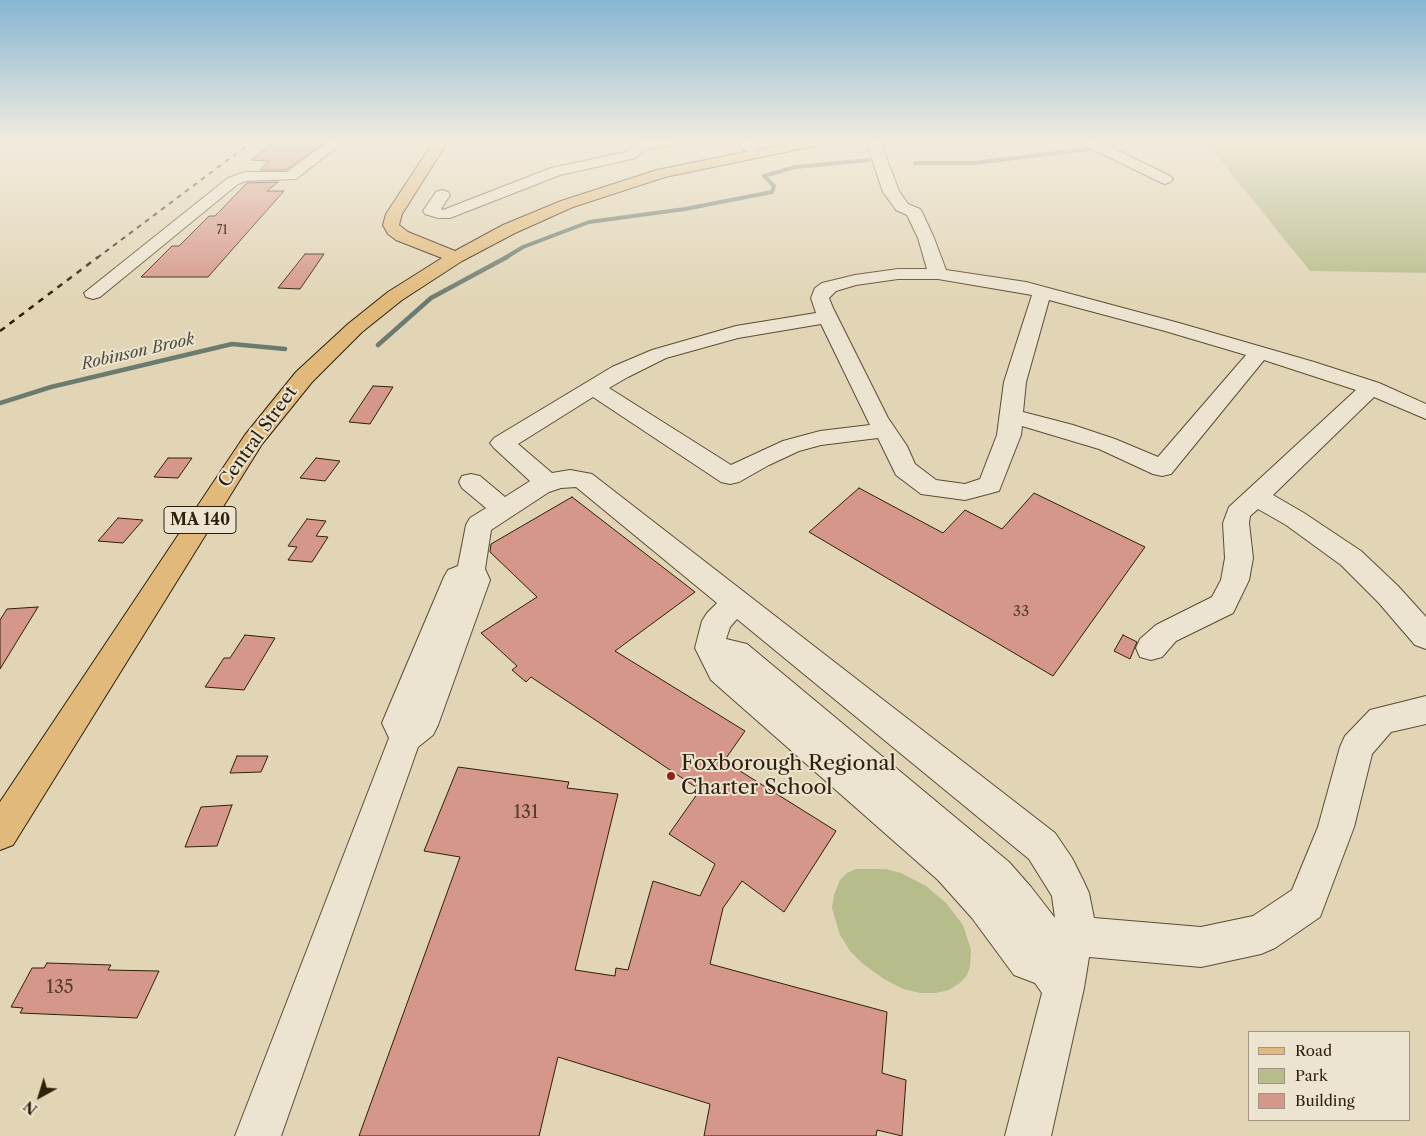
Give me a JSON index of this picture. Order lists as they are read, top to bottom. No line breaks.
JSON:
{"streets":{"main road":["Central Street","MA 140"]},"crossings":[["Central Street","MA 140"]],"water":["Robinson Brook"],"places":["Foxborough Regional Charter School"],"house_numbers":["71","33","131","135"],"legend":["Road","Park","Building"],"north":"bottom left"}
